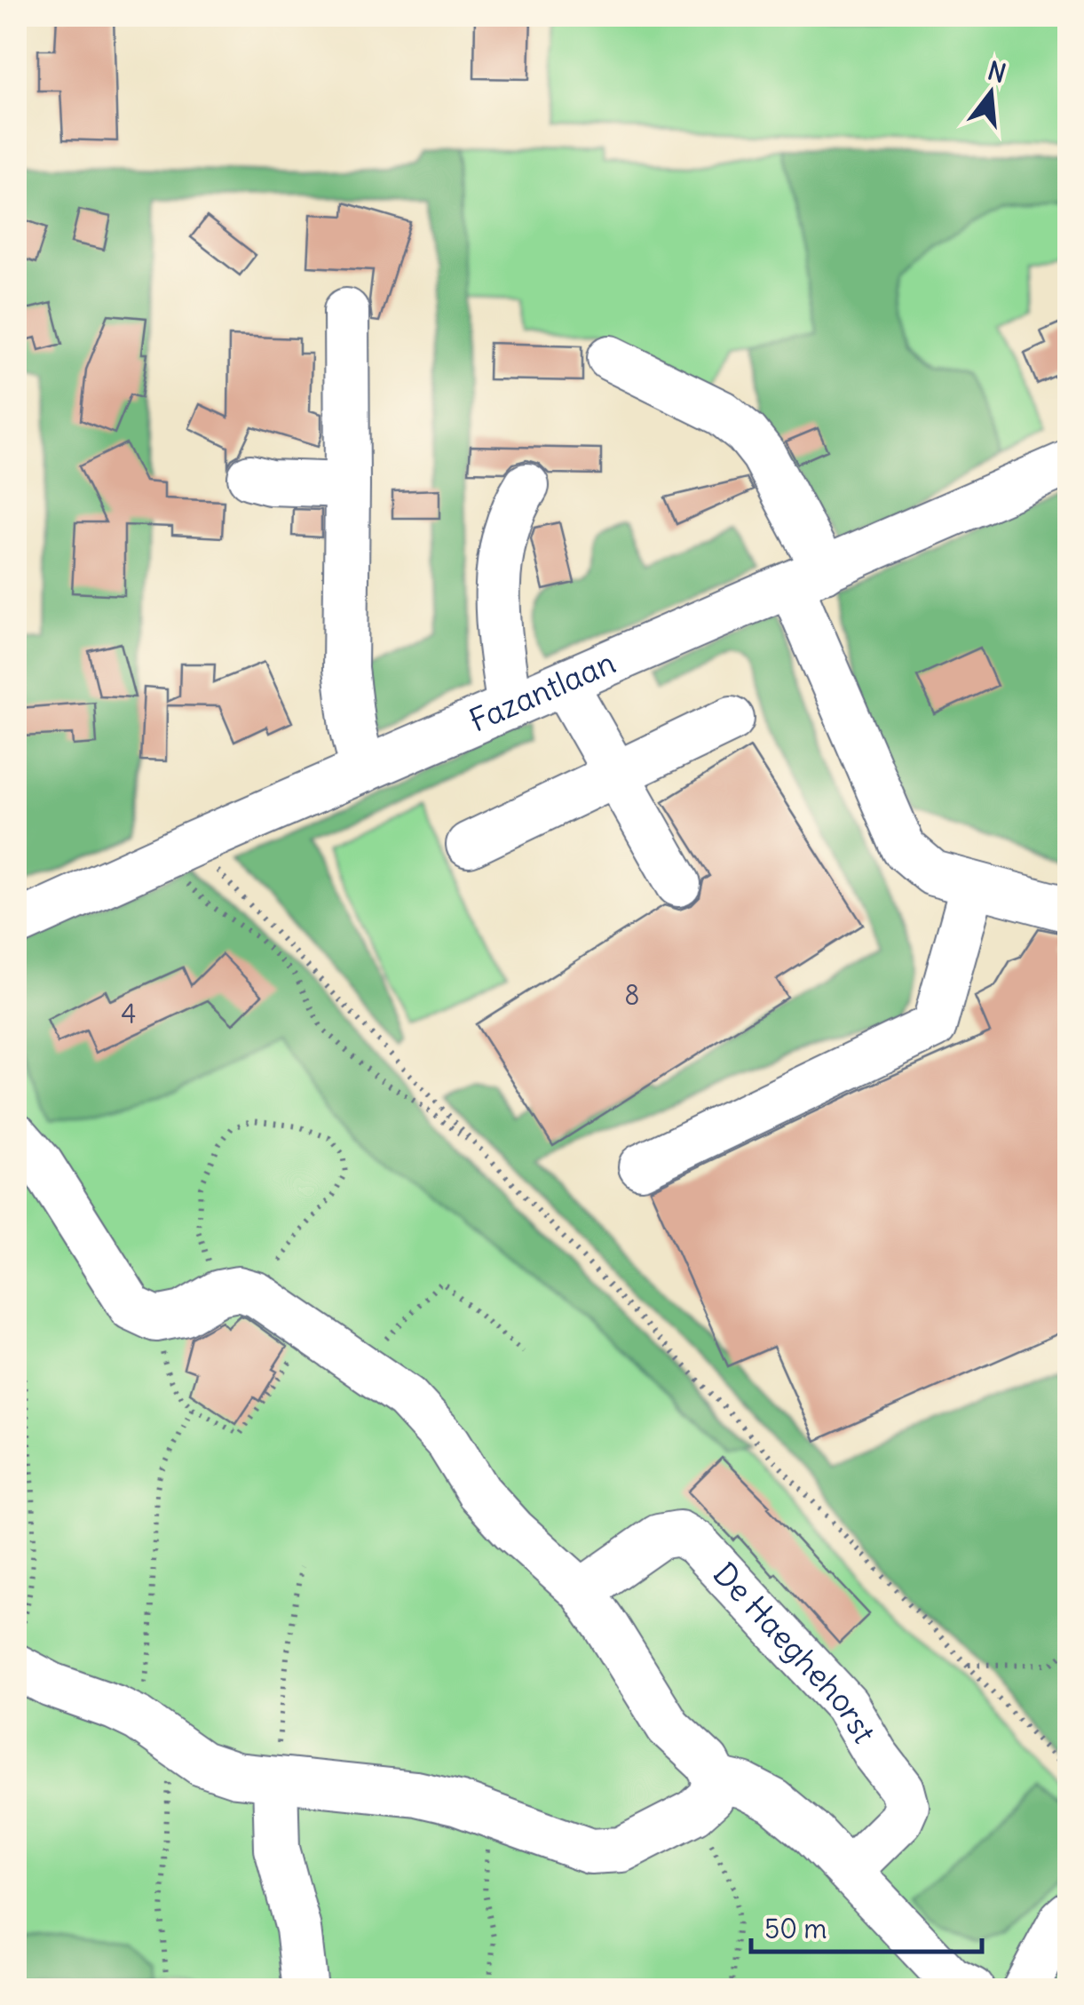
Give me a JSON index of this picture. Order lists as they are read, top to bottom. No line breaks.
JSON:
{"streets":{"street":["Fazantlaan","De Haeghehorst"]},"house_numbers":["8","4"],"scale_bar":"50 m","north":"top"}
